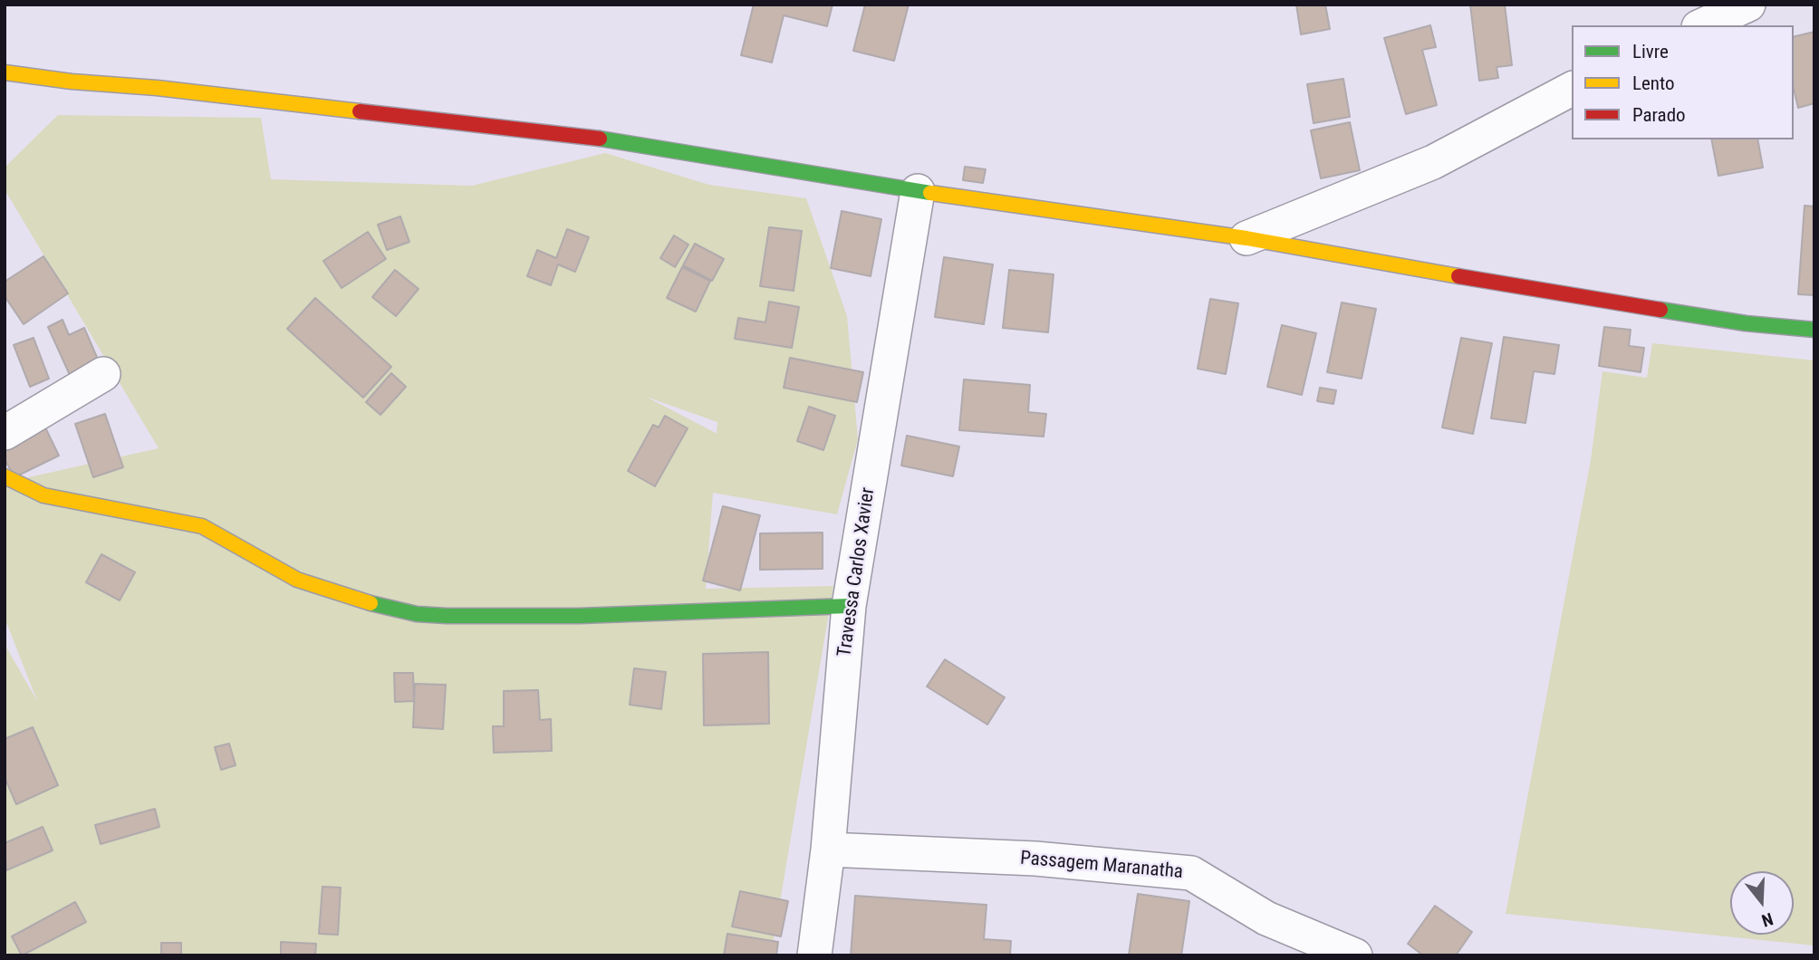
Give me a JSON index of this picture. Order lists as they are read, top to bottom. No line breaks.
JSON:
{"streets":{"street":["Travessa Carlos Xavier","Passagem Maranatha"]},"crossings":[["Travessa Carlos Xavier","Passagem Maranatha"]],"legend":["Livre","Lento","Parado"],"north":"bottom"}
